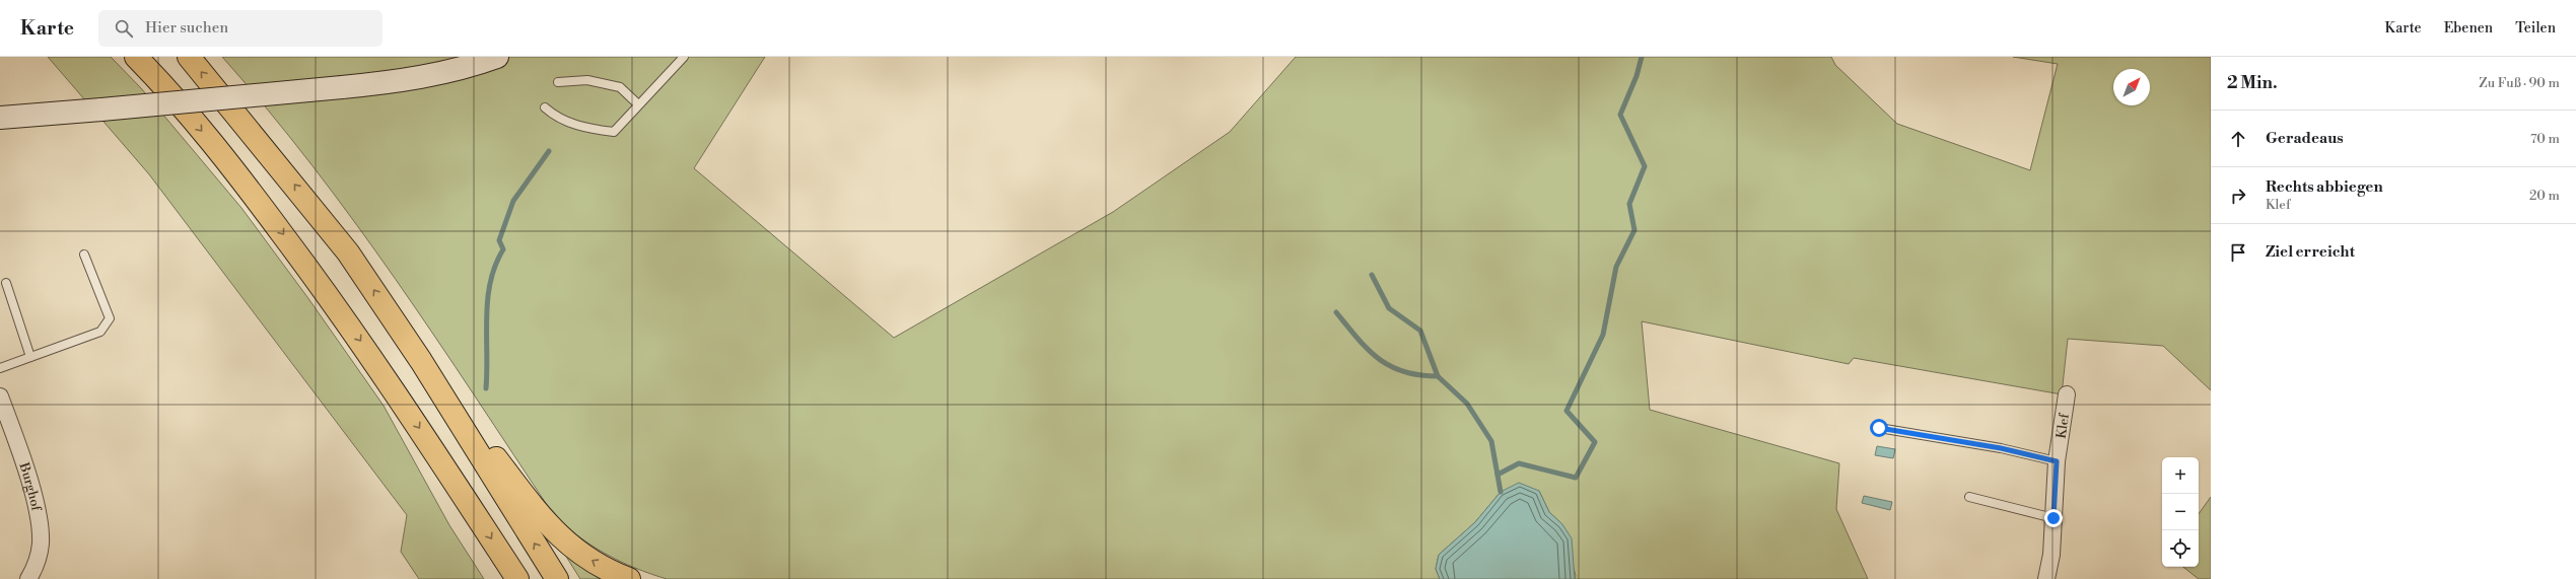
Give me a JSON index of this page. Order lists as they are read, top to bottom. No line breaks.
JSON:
{"streets":{"street":["Klef","Burghof"]},"north":"top right","page":{"header":"Karte","search":"Hier suchen","nav":["Karte","Ebenen","Teilen"],"heading":["2 Min.","Zu Fuß · 90 m"],"list":[["Geradeaus","70 m"],["Rechts abbiegen","Klef","20 m"],"Ziel erreicht"],"map_buttons":["+","−"]}}
